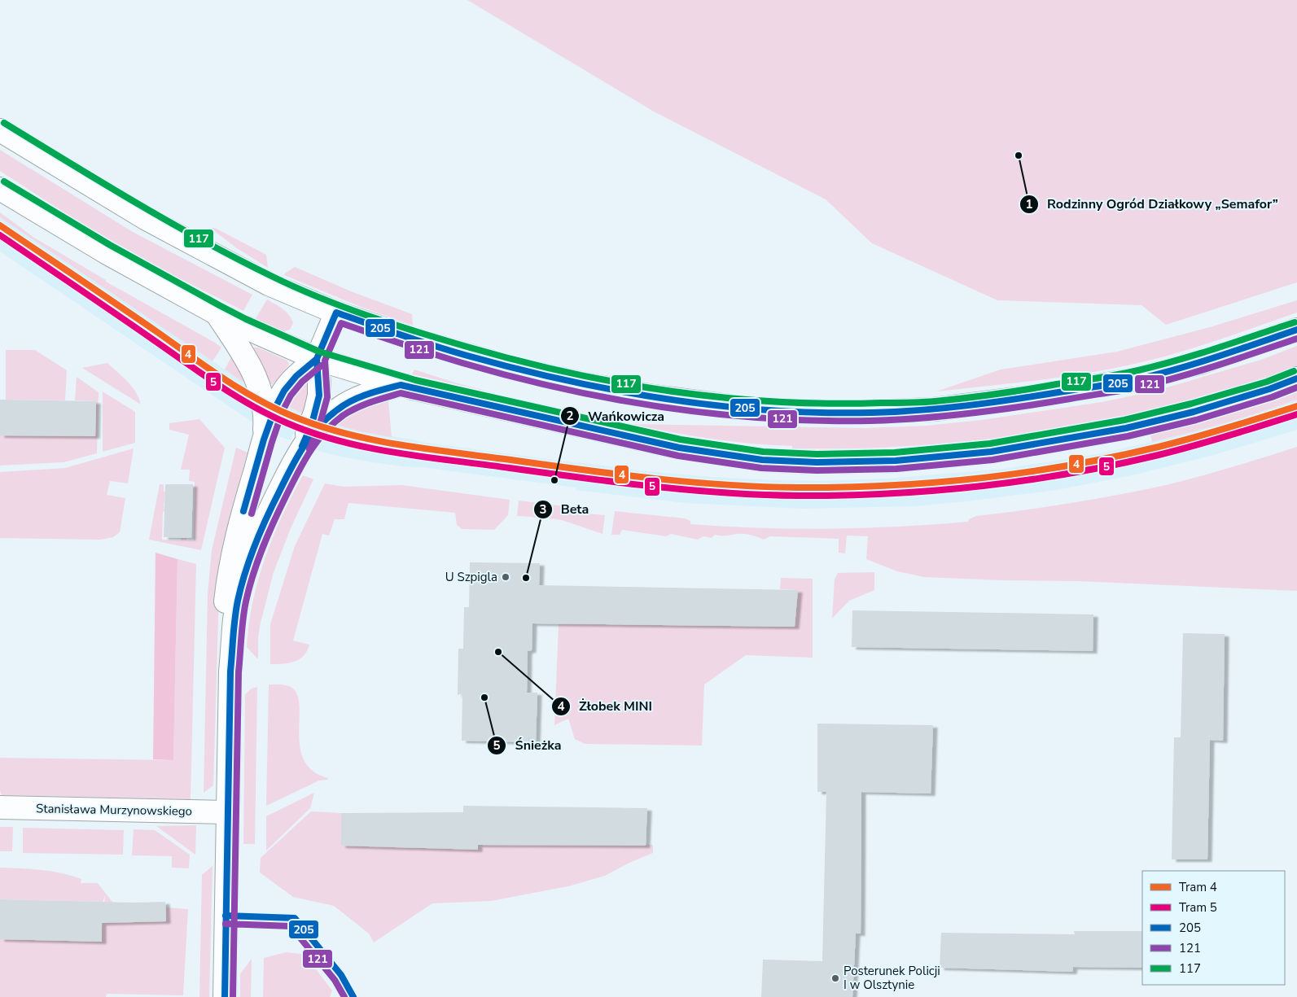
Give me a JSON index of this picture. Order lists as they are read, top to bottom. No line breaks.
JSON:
{"streets":{"main road":["Stanisława Murzynowskiego"]},"places":["Rodzinny Ogród Działkowy „Semafor”","Wańkowicza","U Szpigla","Beta","Żłobek MINI","Śnieżka","Posterunek Policji I w Olsztynie"],"lines":["transit line 117","tram line 4","tram line 5","transit line 205","transit line 121"],"legend":["Tram 4","Tram 5","205","121","117"]}
